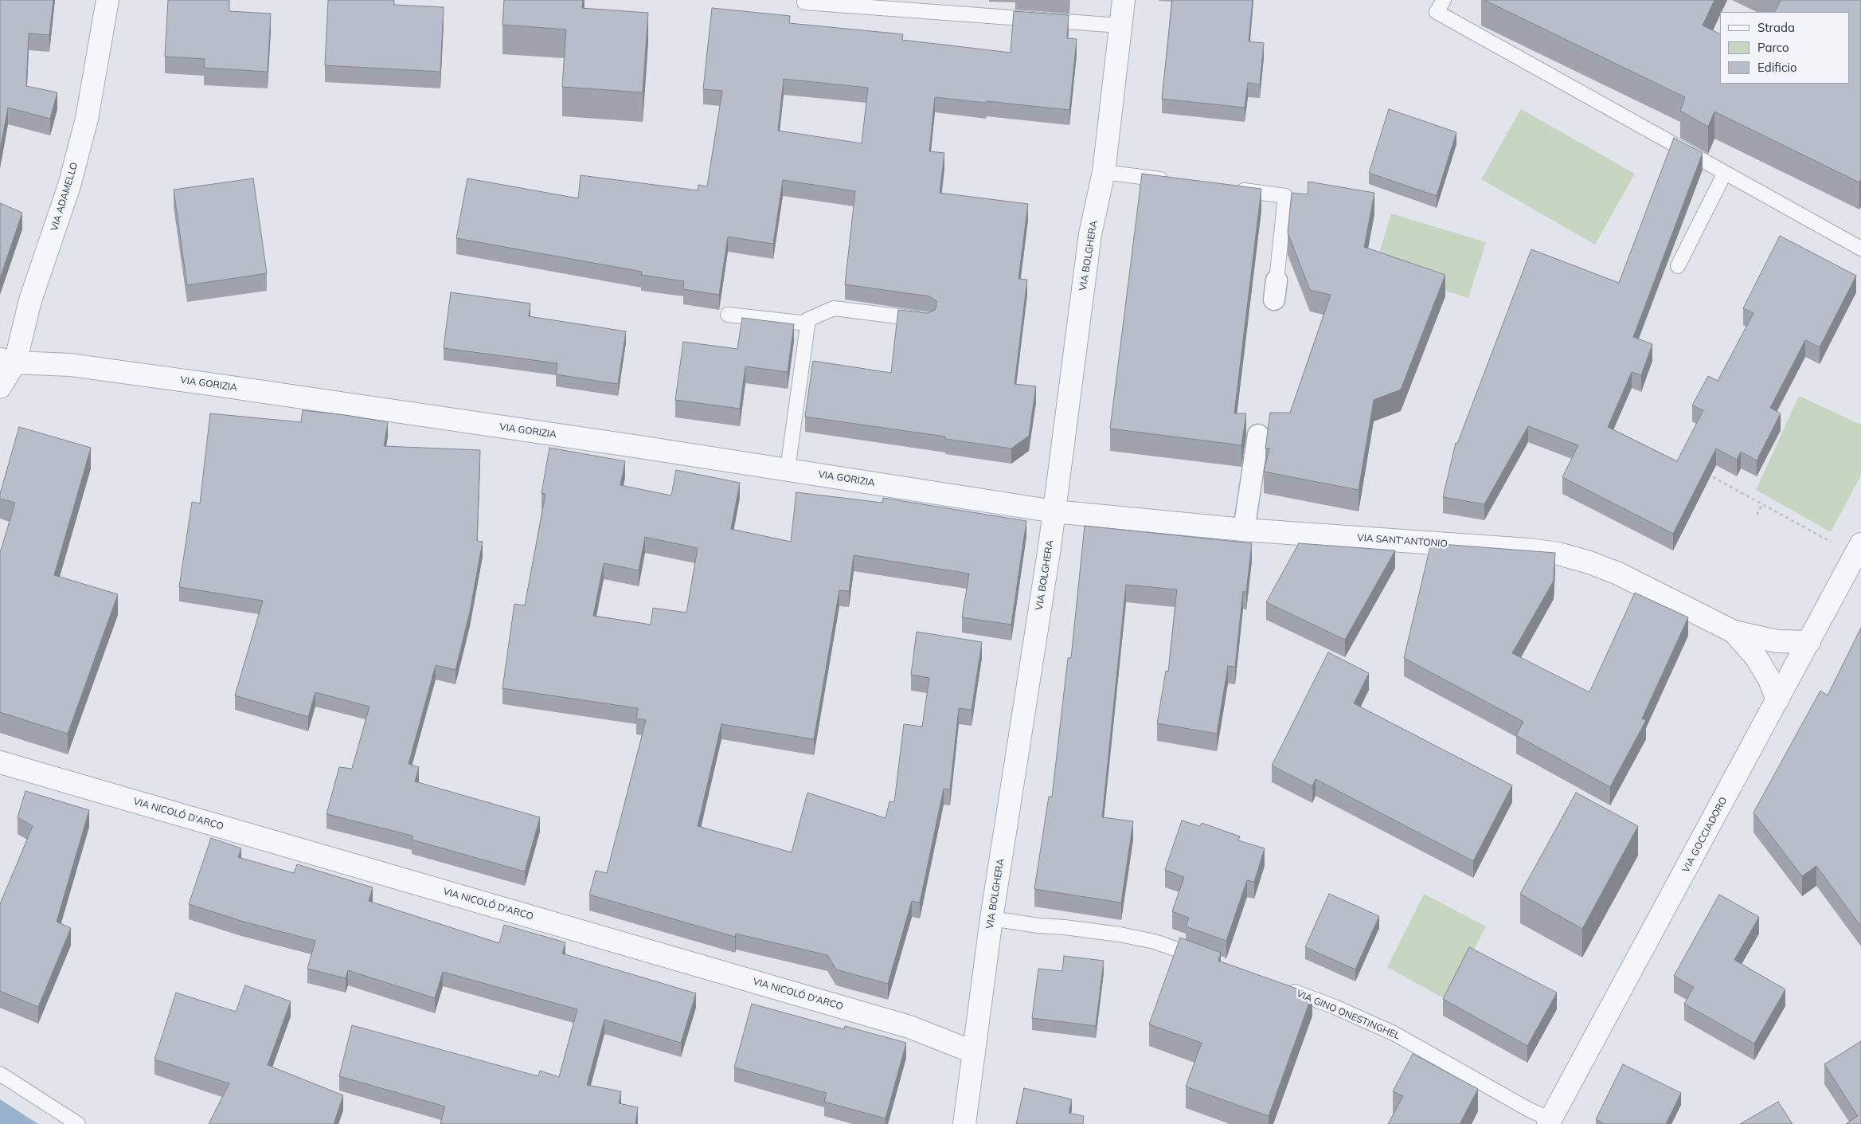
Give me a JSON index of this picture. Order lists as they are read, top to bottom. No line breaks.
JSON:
{"streets":{"street":["VIA ADAMELLO","VIA BOLGHERA","VIA GORIZIA","VIA SANT'ANTONIO","VIA NICOLÓ D'ARCO","VIA GOCCIADORO"],"lane":["VIA GINO ONESTINGHEL"]},"crossings":[["VIA ADAMELLO","VIA GORIZIA"],["VIA BOLGHERA","VIA GORIZIA"],["VIA BOLGHERA","VIA SANT'ANTONIO"],["VIA BOLGHERA","VIA NICOLÓ D'ARCO"],["VIA GORIZIA","VIA SANT'ANTONIO"],["VIA SANT'ANTONIO","VIA GOCCIADORO"],["VIA GOCCIADORO","VIA GINO ONESTINGHEL"]],"legend":["Strada","Parco","Edificio"]}
